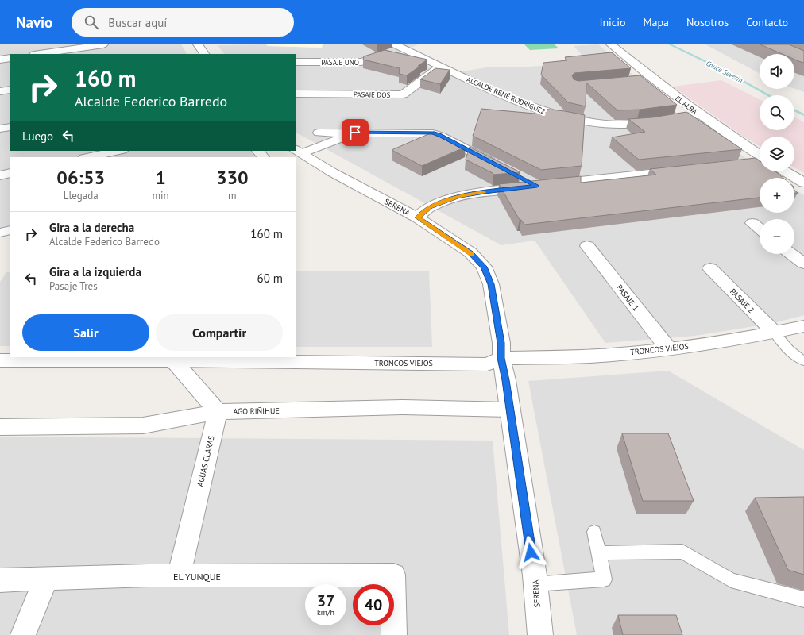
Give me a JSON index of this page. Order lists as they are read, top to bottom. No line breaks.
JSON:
{"streets":{"street":["PASAJE UNO","PASAJE DOS","ALCALDE RENÉ RODRÍGUEZ","EL ALBA","SERENA","PASAJE 1","PASAJE 2","TRONCOS VIEJOS","LAGO RIÑIHUE","AGUAS CLARAS","EL YUNQUE"]},"crossings":[["PASAJE UNO","ALCALDE RENÉ RODRÍGUEZ"],["PASAJE DOS","ALCALDE RENÉ RODRÍGUEZ"],["ALCALDE RENÉ RODRÍGUEZ","EL ALBA"],["SERENA","TRONCOS VIEJOS"],["SERENA","LAGO RIÑIHUE"],["PASAJE 1","TRONCOS VIEJOS"],["PASAJE 2","TRONCOS VIEJOS"],["LAGO RIÑIHUE","AGUAS CLARAS"],["AGUAS CLARAS","EL YUNQUE"]],"water":["Cauce Severin"],"page":{"header":"Navio","search":"Buscar aquí","nav":["Inicio","Mapa","Nosotros","Contacto"],"map_buttons":["+","−"],"turn":["160 m","Alcalde Federico Barredo"],"then":"Luego","eta":["06:53","Llegada","1","min","330","m"],"list":[{"name":"Gira a la derecha","note":"Alcalde Federico Barredo","value":"160 m"},{"name":"Gira a la izquierda","note":"Pasaje Tres","value":"60 m"}],"buttons":["Salir","Compartir"],"speed":"37 km/h","limit":"40"}}
